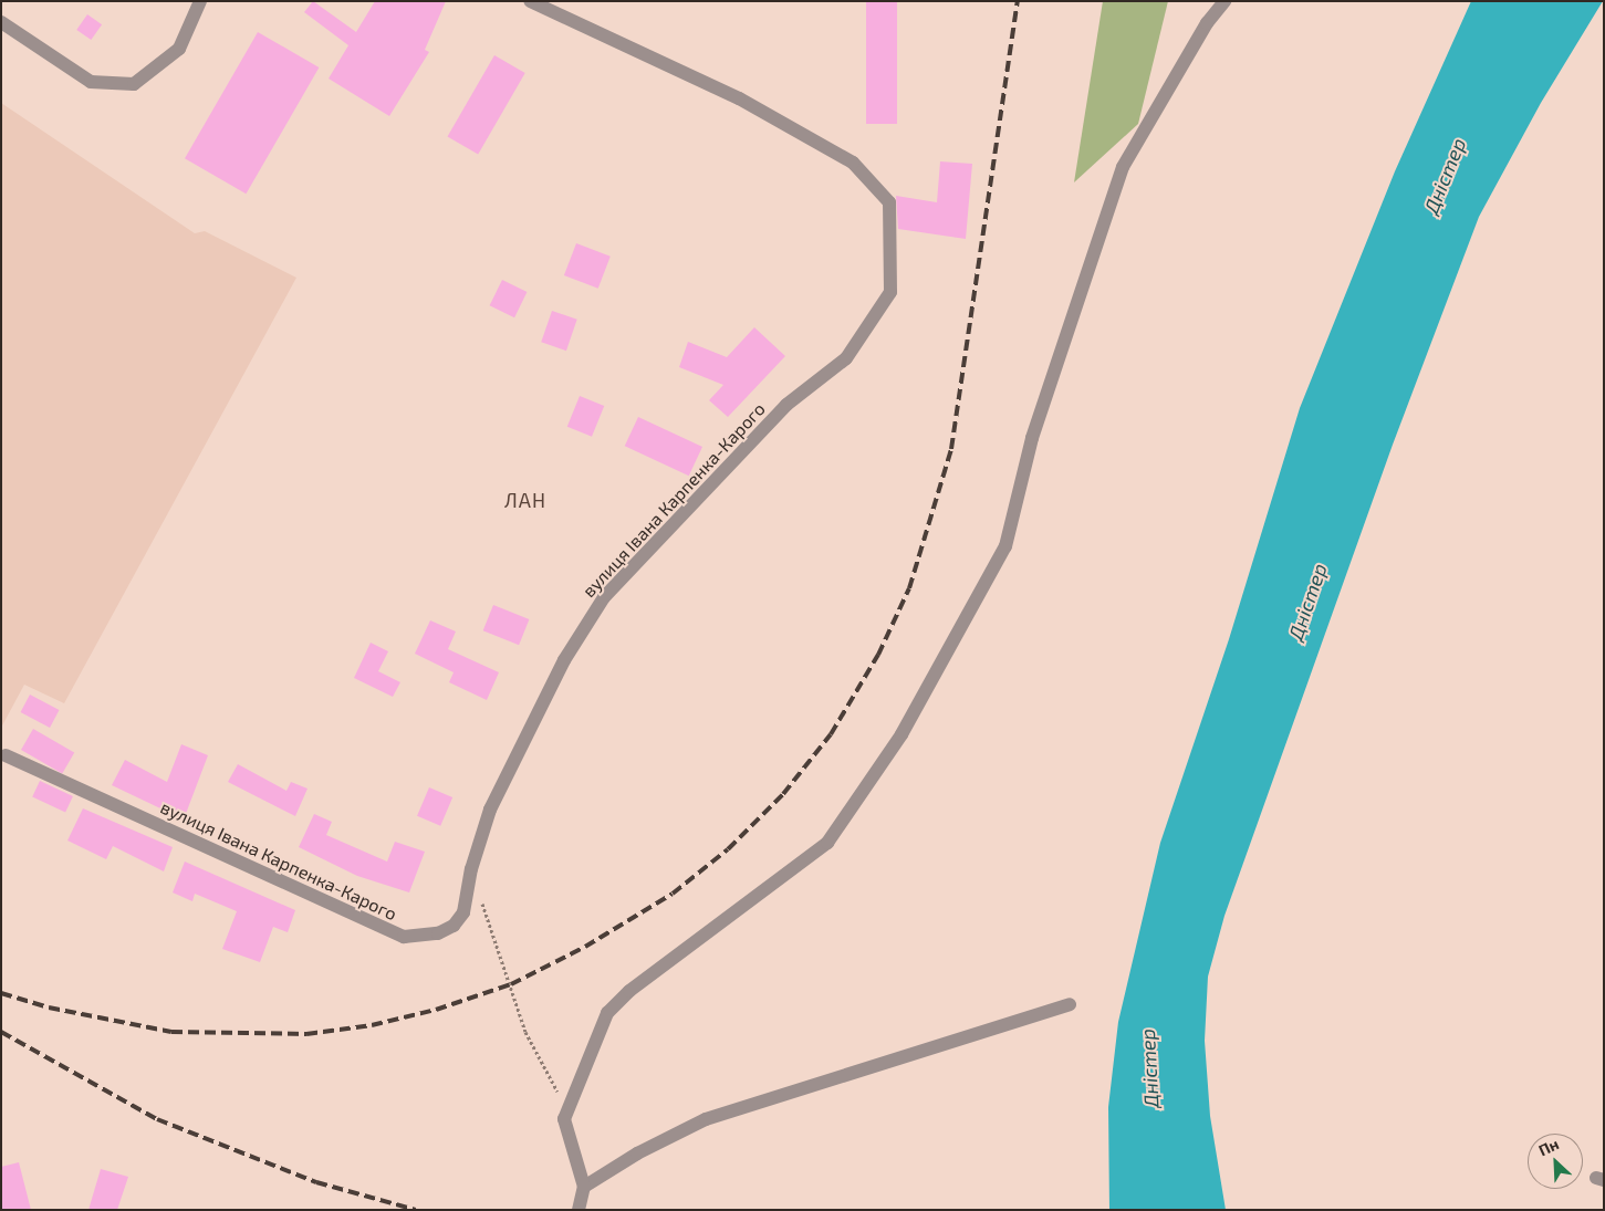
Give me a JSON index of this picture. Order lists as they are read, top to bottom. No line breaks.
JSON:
{"streets":{"street":["вулиця Івана Карпенка-Карого"]},"districts":["ЛАН"],"water":["Дністер"],"north":"top left"}
